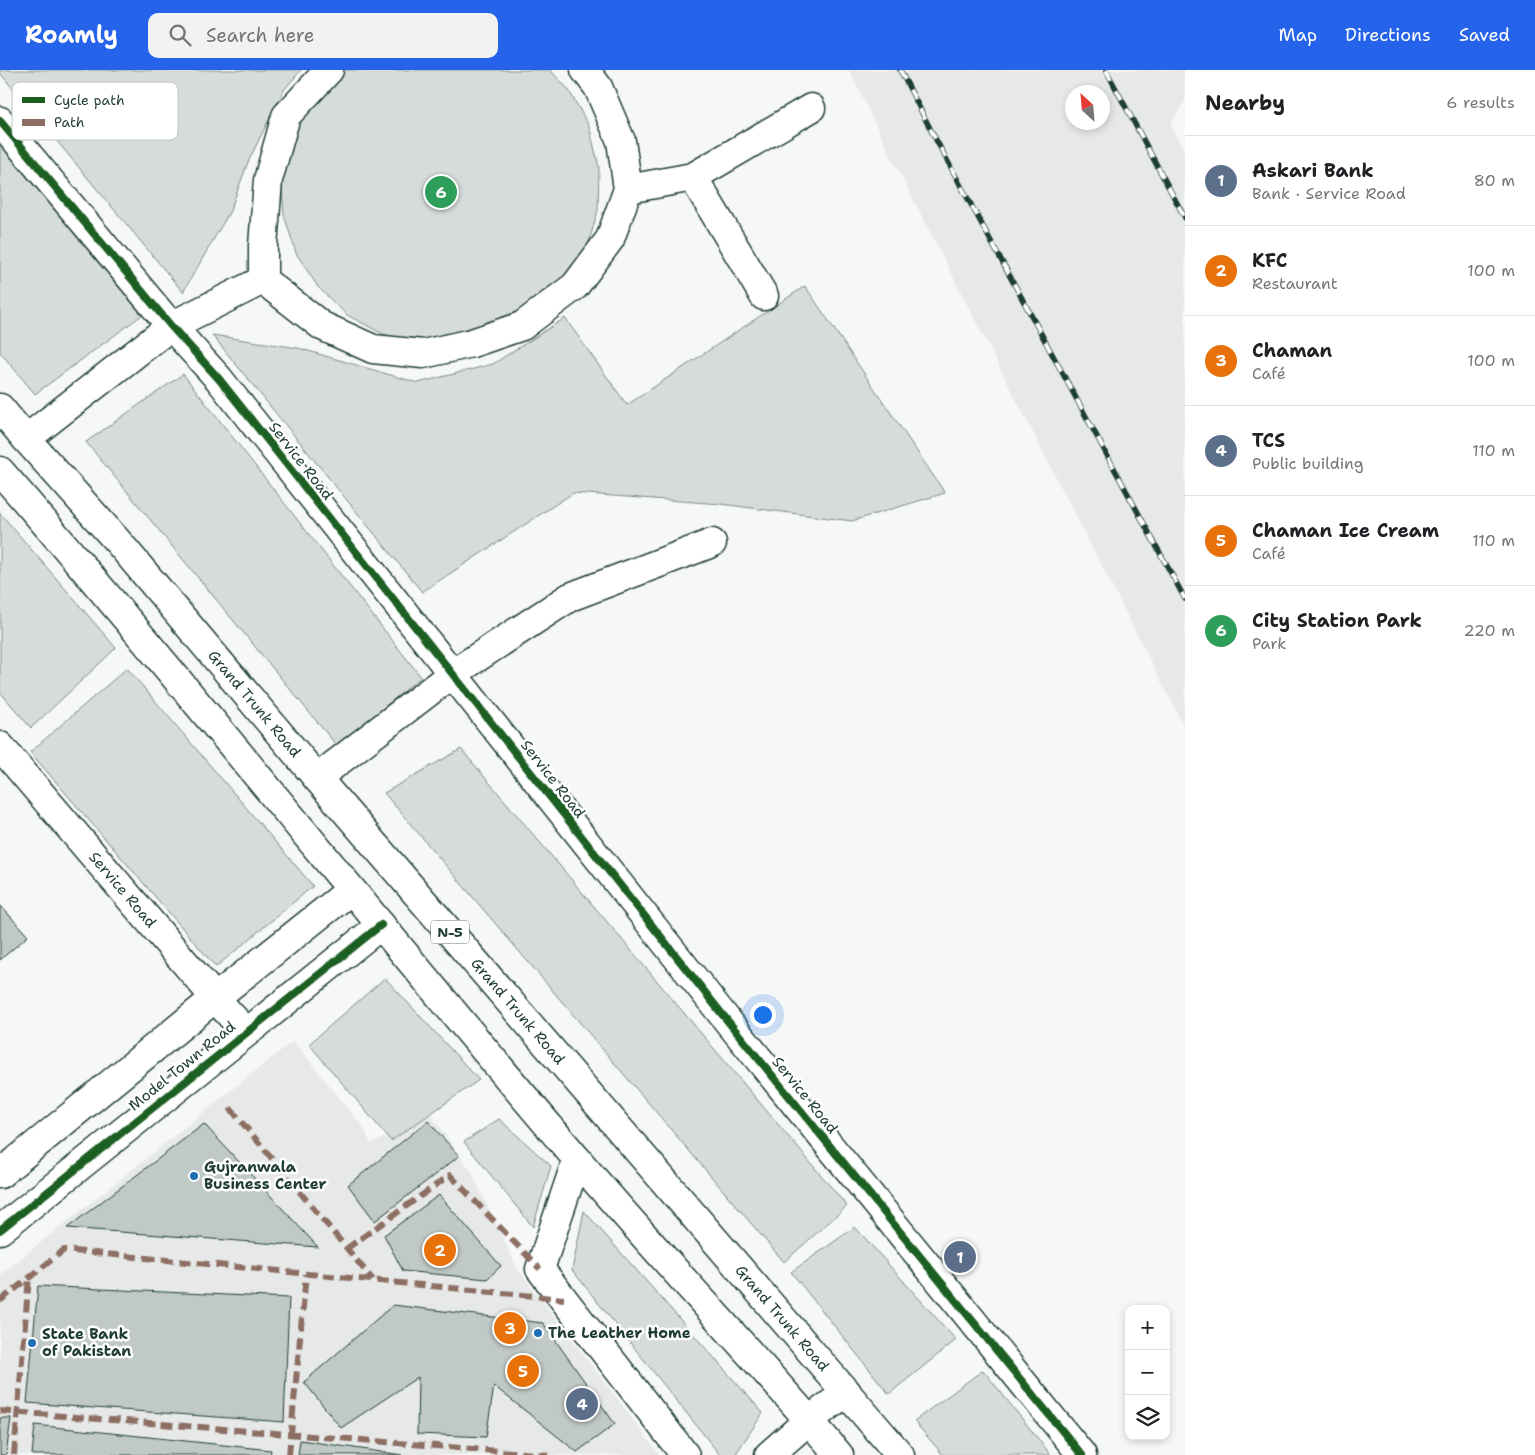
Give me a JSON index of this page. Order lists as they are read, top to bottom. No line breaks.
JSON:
{"streets":{"main road":["Service Road","Grand Trunk Road","N-5","Model Town Road"]},"crossings":[["Service Road","Model Town Road"]],"places":["Gujranwala Business Center","The Leather Home","State Bank of Pakistan"],"legend":["Cycle path","Path"],"north":"top left","page":{"header":"Roamly","search":"Search here","nav":["Map","Directions","Saved"],"heading":["Nearby","6 results"],"list":[{"mark":"1","name":"Askari Bank","note":"Bank · Service Road","value":"80 m"},{"mark":"2","name":"KFC","note":"Restaurant","value":"100 m"},{"mark":"3","name":"Chaman","note":"Café","value":"100 m"},{"mark":"4","name":"TCS","note":"Public building","value":"110 m"},{"mark":"5","name":"Chaman Ice Cream","note":"Café","value":"110 m"},{"mark":"6","name":"City Station Park","note":"Park","value":"220 m"}],"pins":["6","2","1","3","5","4"],"map_buttons":["+","−"]}}
